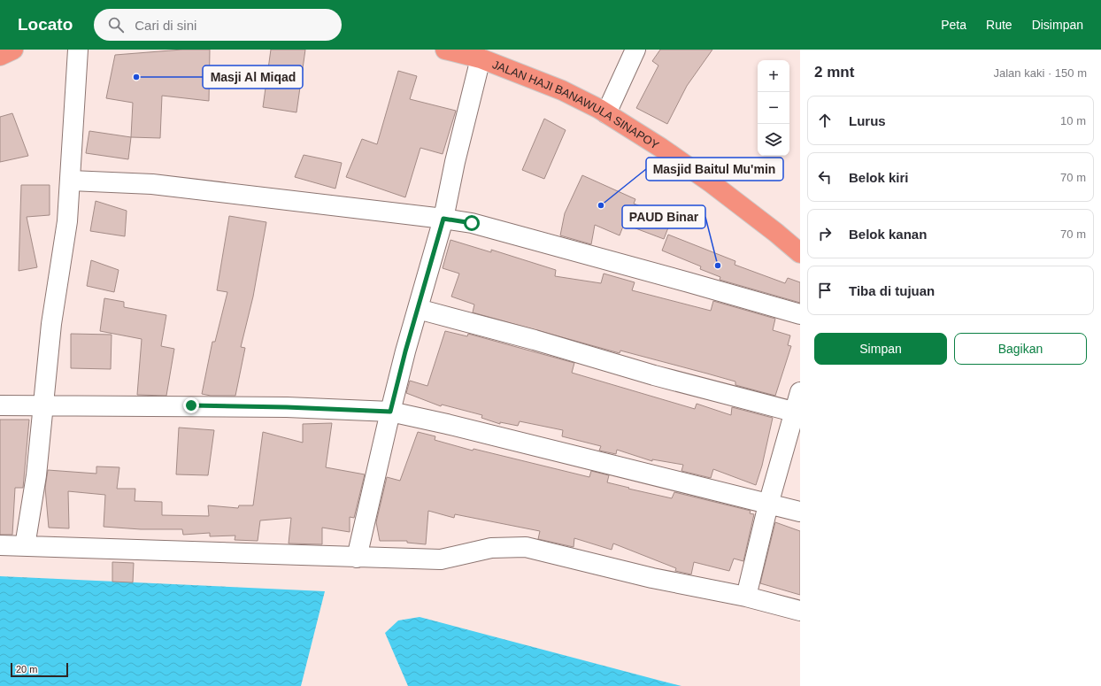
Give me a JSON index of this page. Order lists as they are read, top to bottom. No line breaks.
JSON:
{"streets":{"highway":["JALAN HAJI BANAWULA SINAPOY"]},"places":["Masji Al Miqad","Masjid Baitul Mu'min","PAUD Binar"],"scale_bar":"20 m","page":{"header":"Locato","search":"Cari di sini","nav":["Peta","Rute","Disimpan"],"heading":["2 mnt","Jalan kaki · 150 m"],"map_buttons":["+","−"],"list":[["Lurus","10 m"],["Belok kiri","70 m"],["Belok kanan","70 m"],"Tiba di tujuan"],"buttons":["Simpan","Bagikan"],"scale":"20 m"}}
